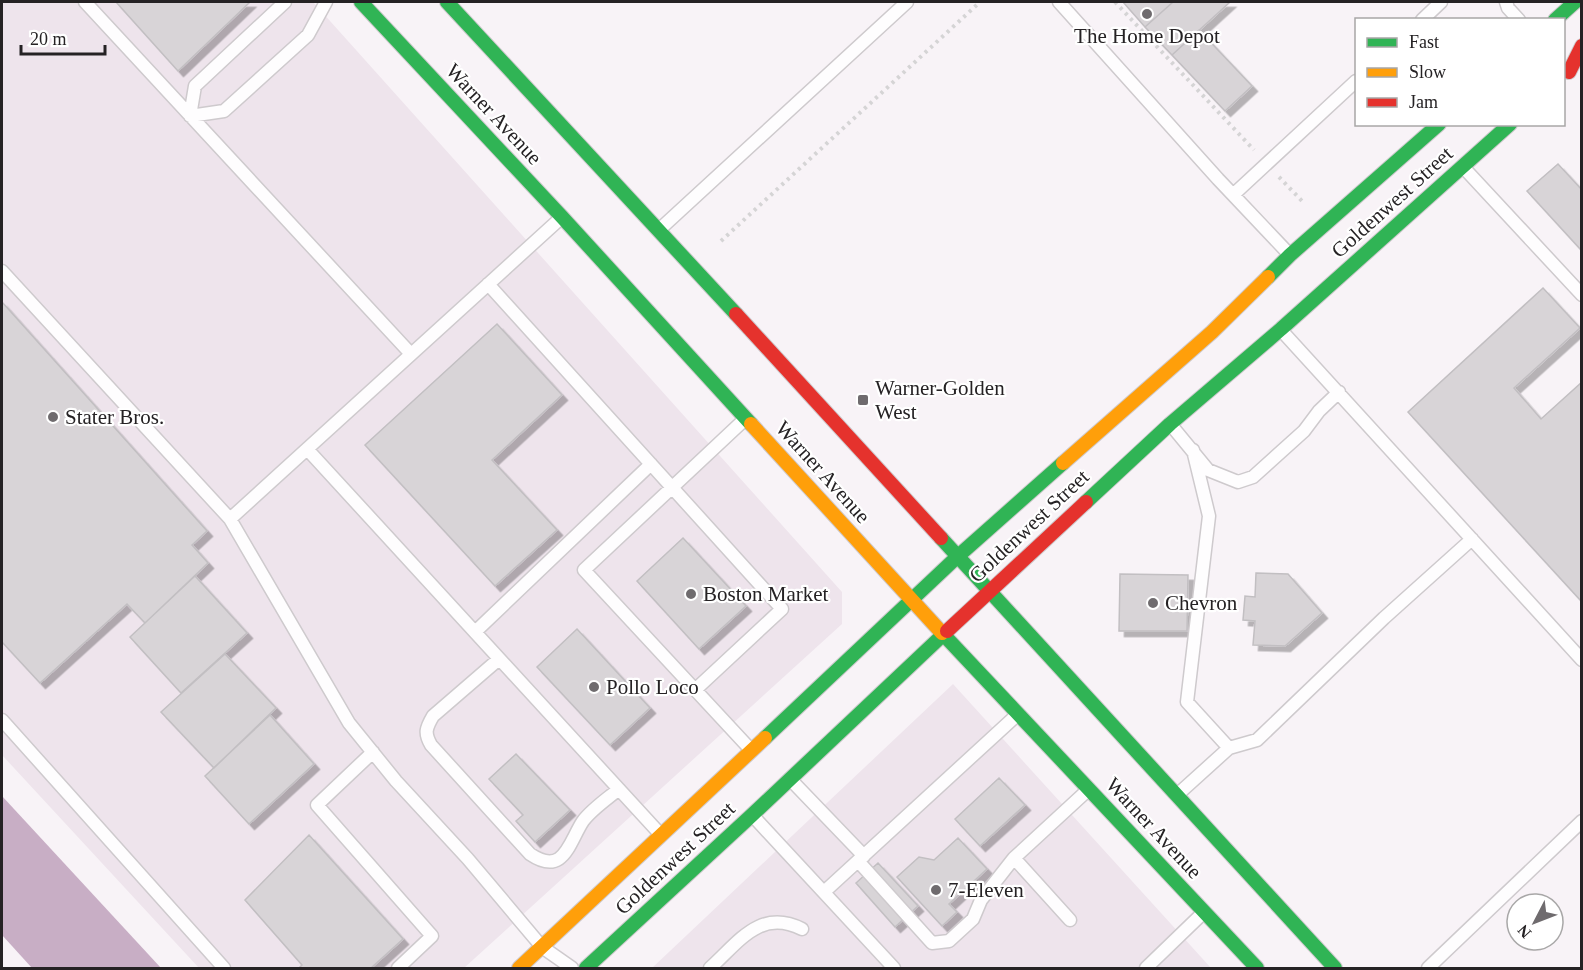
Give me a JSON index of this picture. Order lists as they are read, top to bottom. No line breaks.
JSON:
{"streets":{"main road":["Warner Avenue","Goldenwest Street"]},"crossings":[["Warner Avenue","Goldenwest Street"]],"places":{"other":["The Home Depot","Stater Bros.","Boston Market","Chevron","Pollo Loco","7-Eleven"],"transit":["Warner-Golden West"]},"legend":["Fast","Slow","Jam"],"scale_bar":"20 m","north":"bottom left"}
